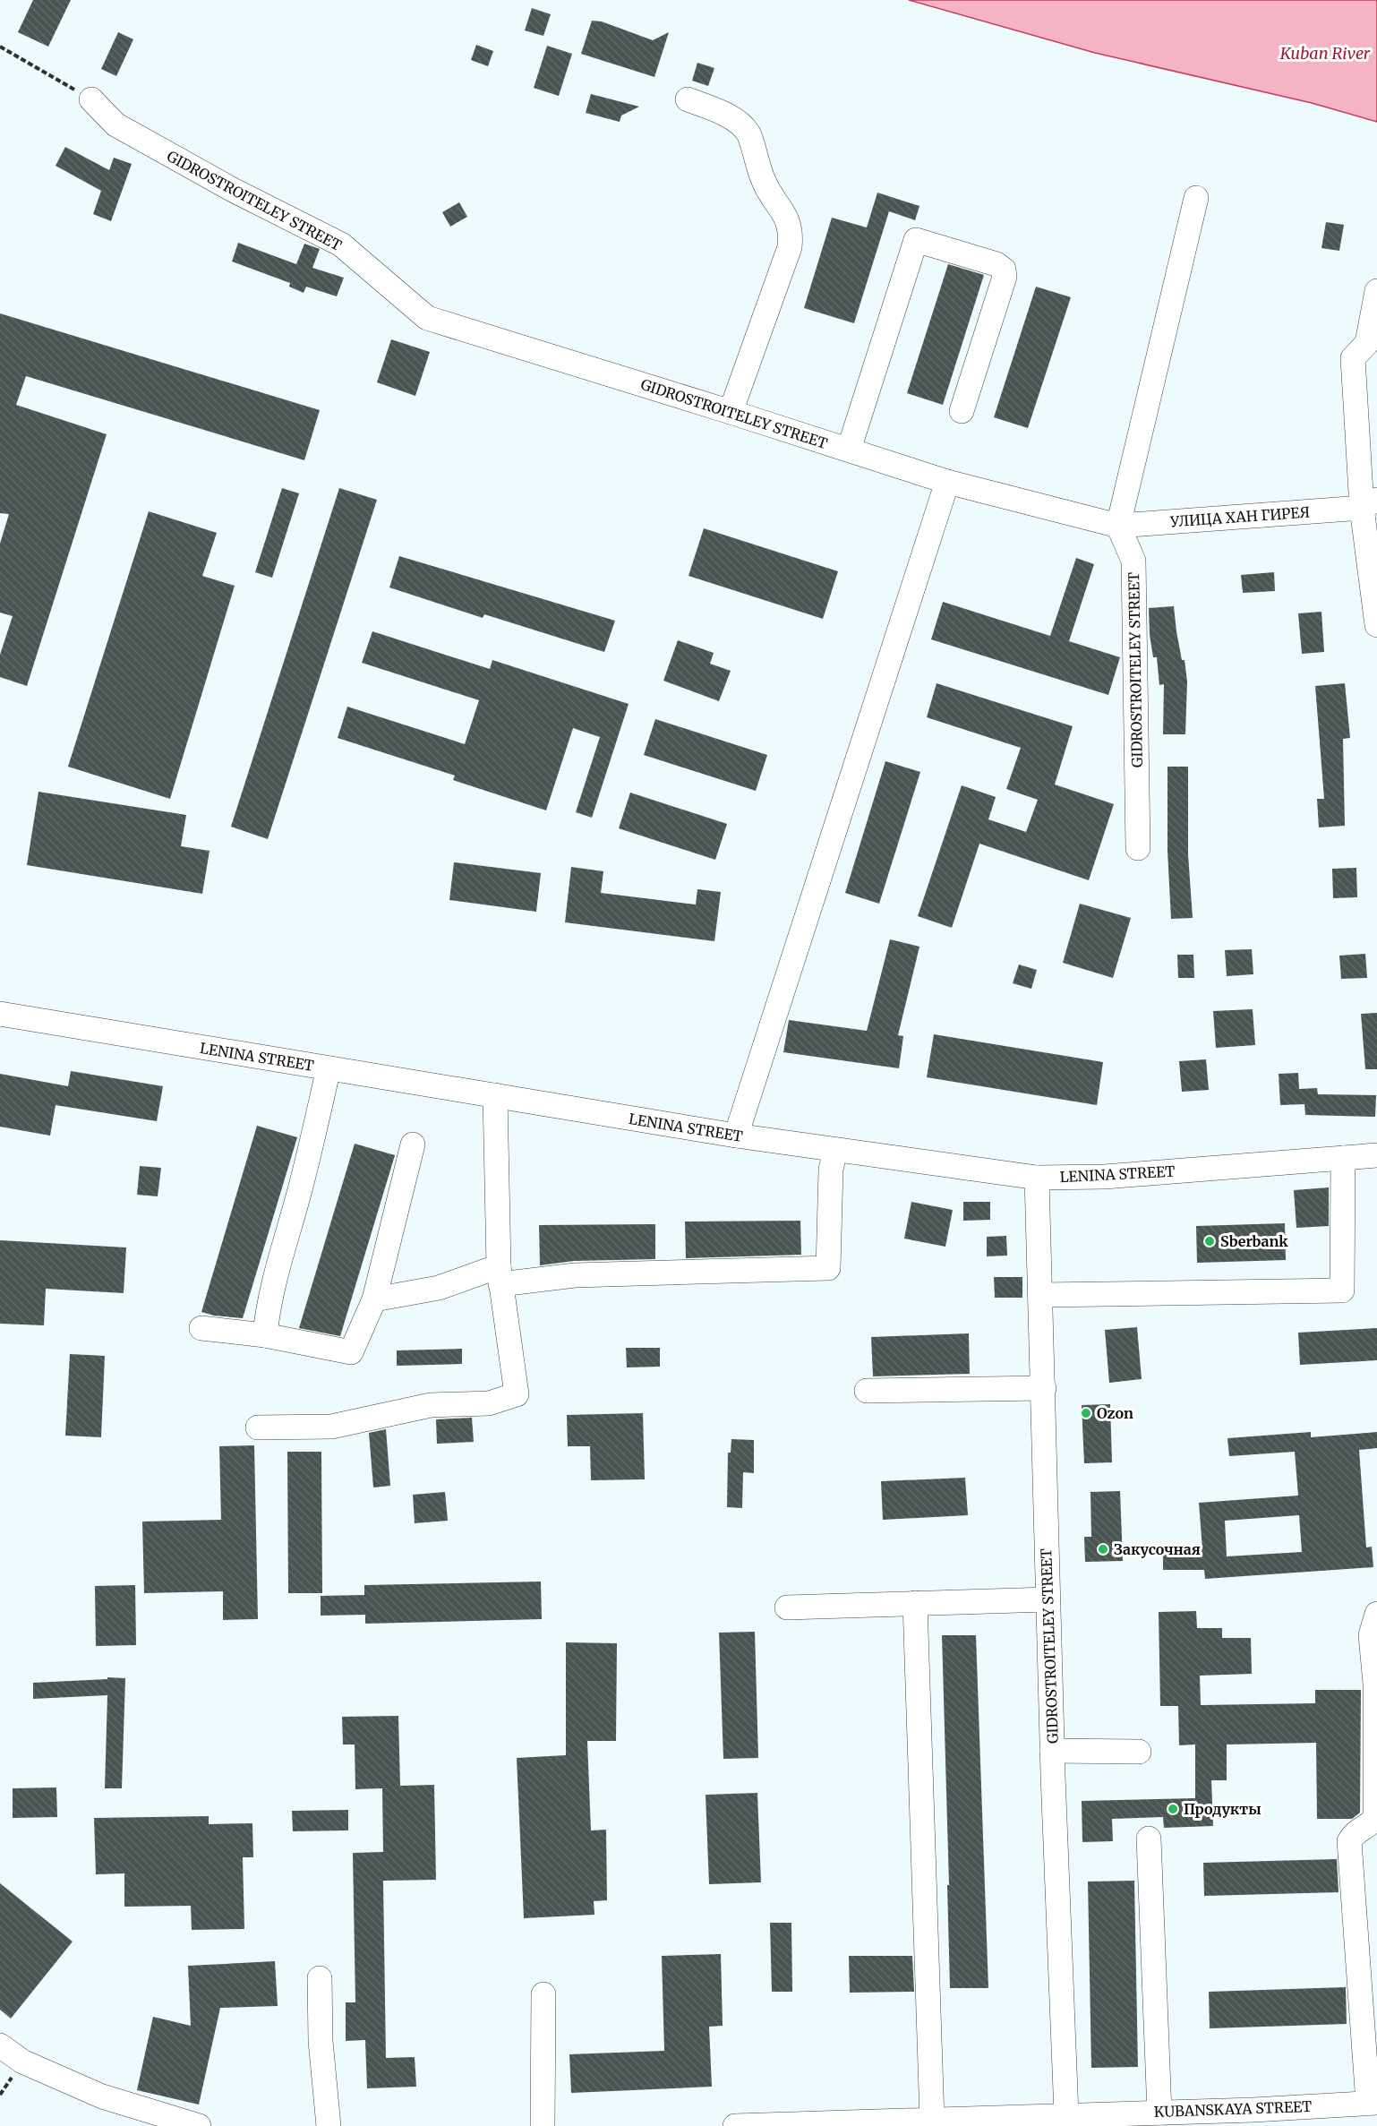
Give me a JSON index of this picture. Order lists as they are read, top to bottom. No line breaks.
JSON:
{"streets":{"street":["GIDROSTROITELEY STREET","УЛИЦА ХАН ГИРЕЯ","LENINA STREET","KUBANSKAYA STREET"]},"crossings":[["GIDROSTROITELEY STREET","УЛИЦА ХАН ГИРЕЯ"],["GIDROSTROITELEY STREET","LENINA STREET"],["GIDROSTROITELEY STREET","KUBANSKAYA STREET"]],"water":["Kuban River"],"places":["Sberbank","Ozon","Закусочная","Продукты"]}
